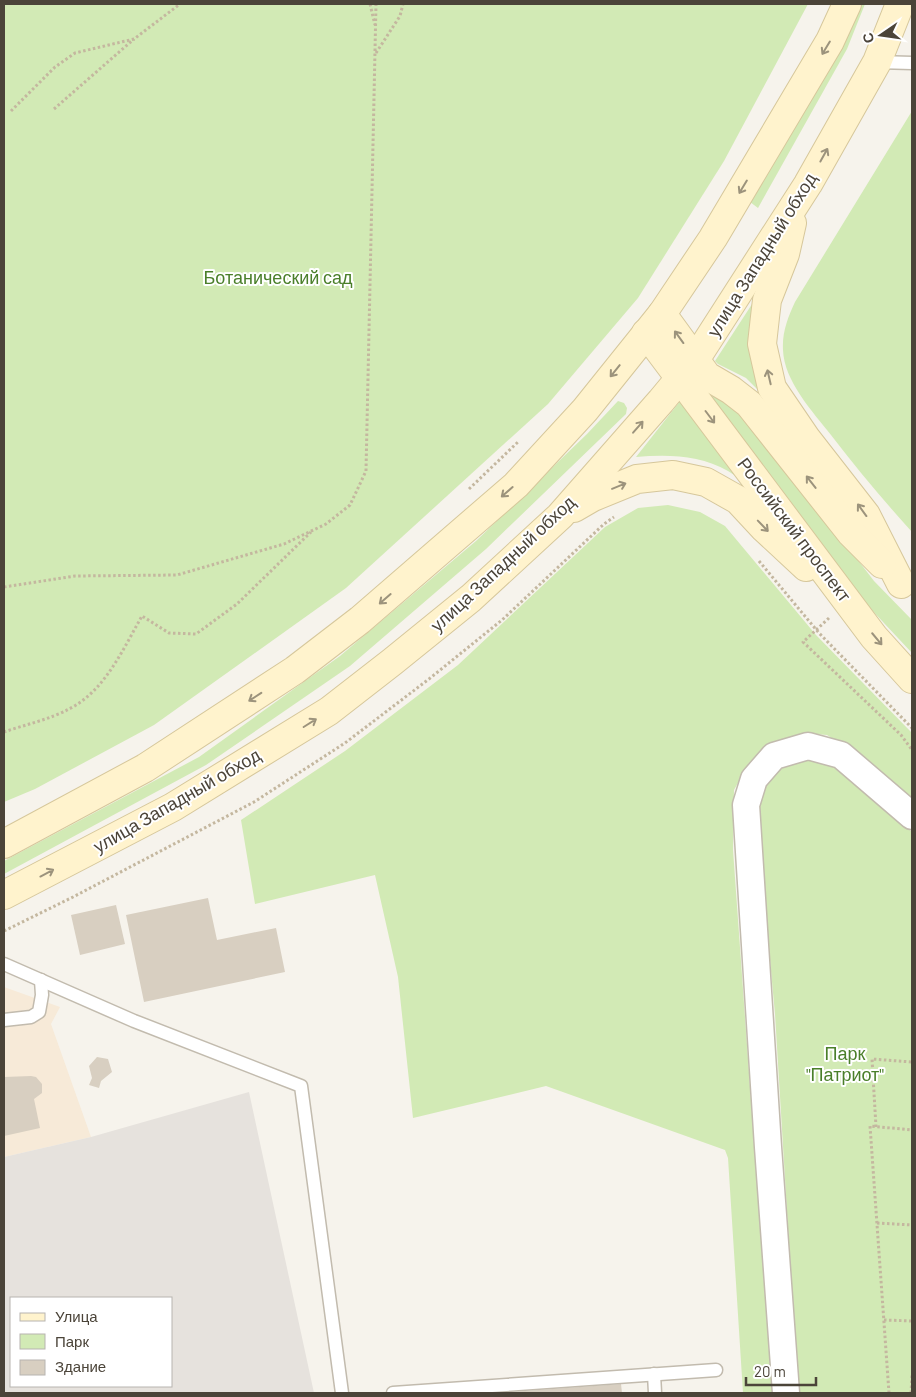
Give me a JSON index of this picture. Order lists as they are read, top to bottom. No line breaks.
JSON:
{"streets":{"main road":["улица Западный обход","Российский проспект"]},"crossings":[["улица Западный обход","Российский проспект"]],"parks":["Ботанический сад","Парк \"Патриот\""],"legend":["Улица","Парк","Здание"],"scale_bar":"20 m","north":"left"}
